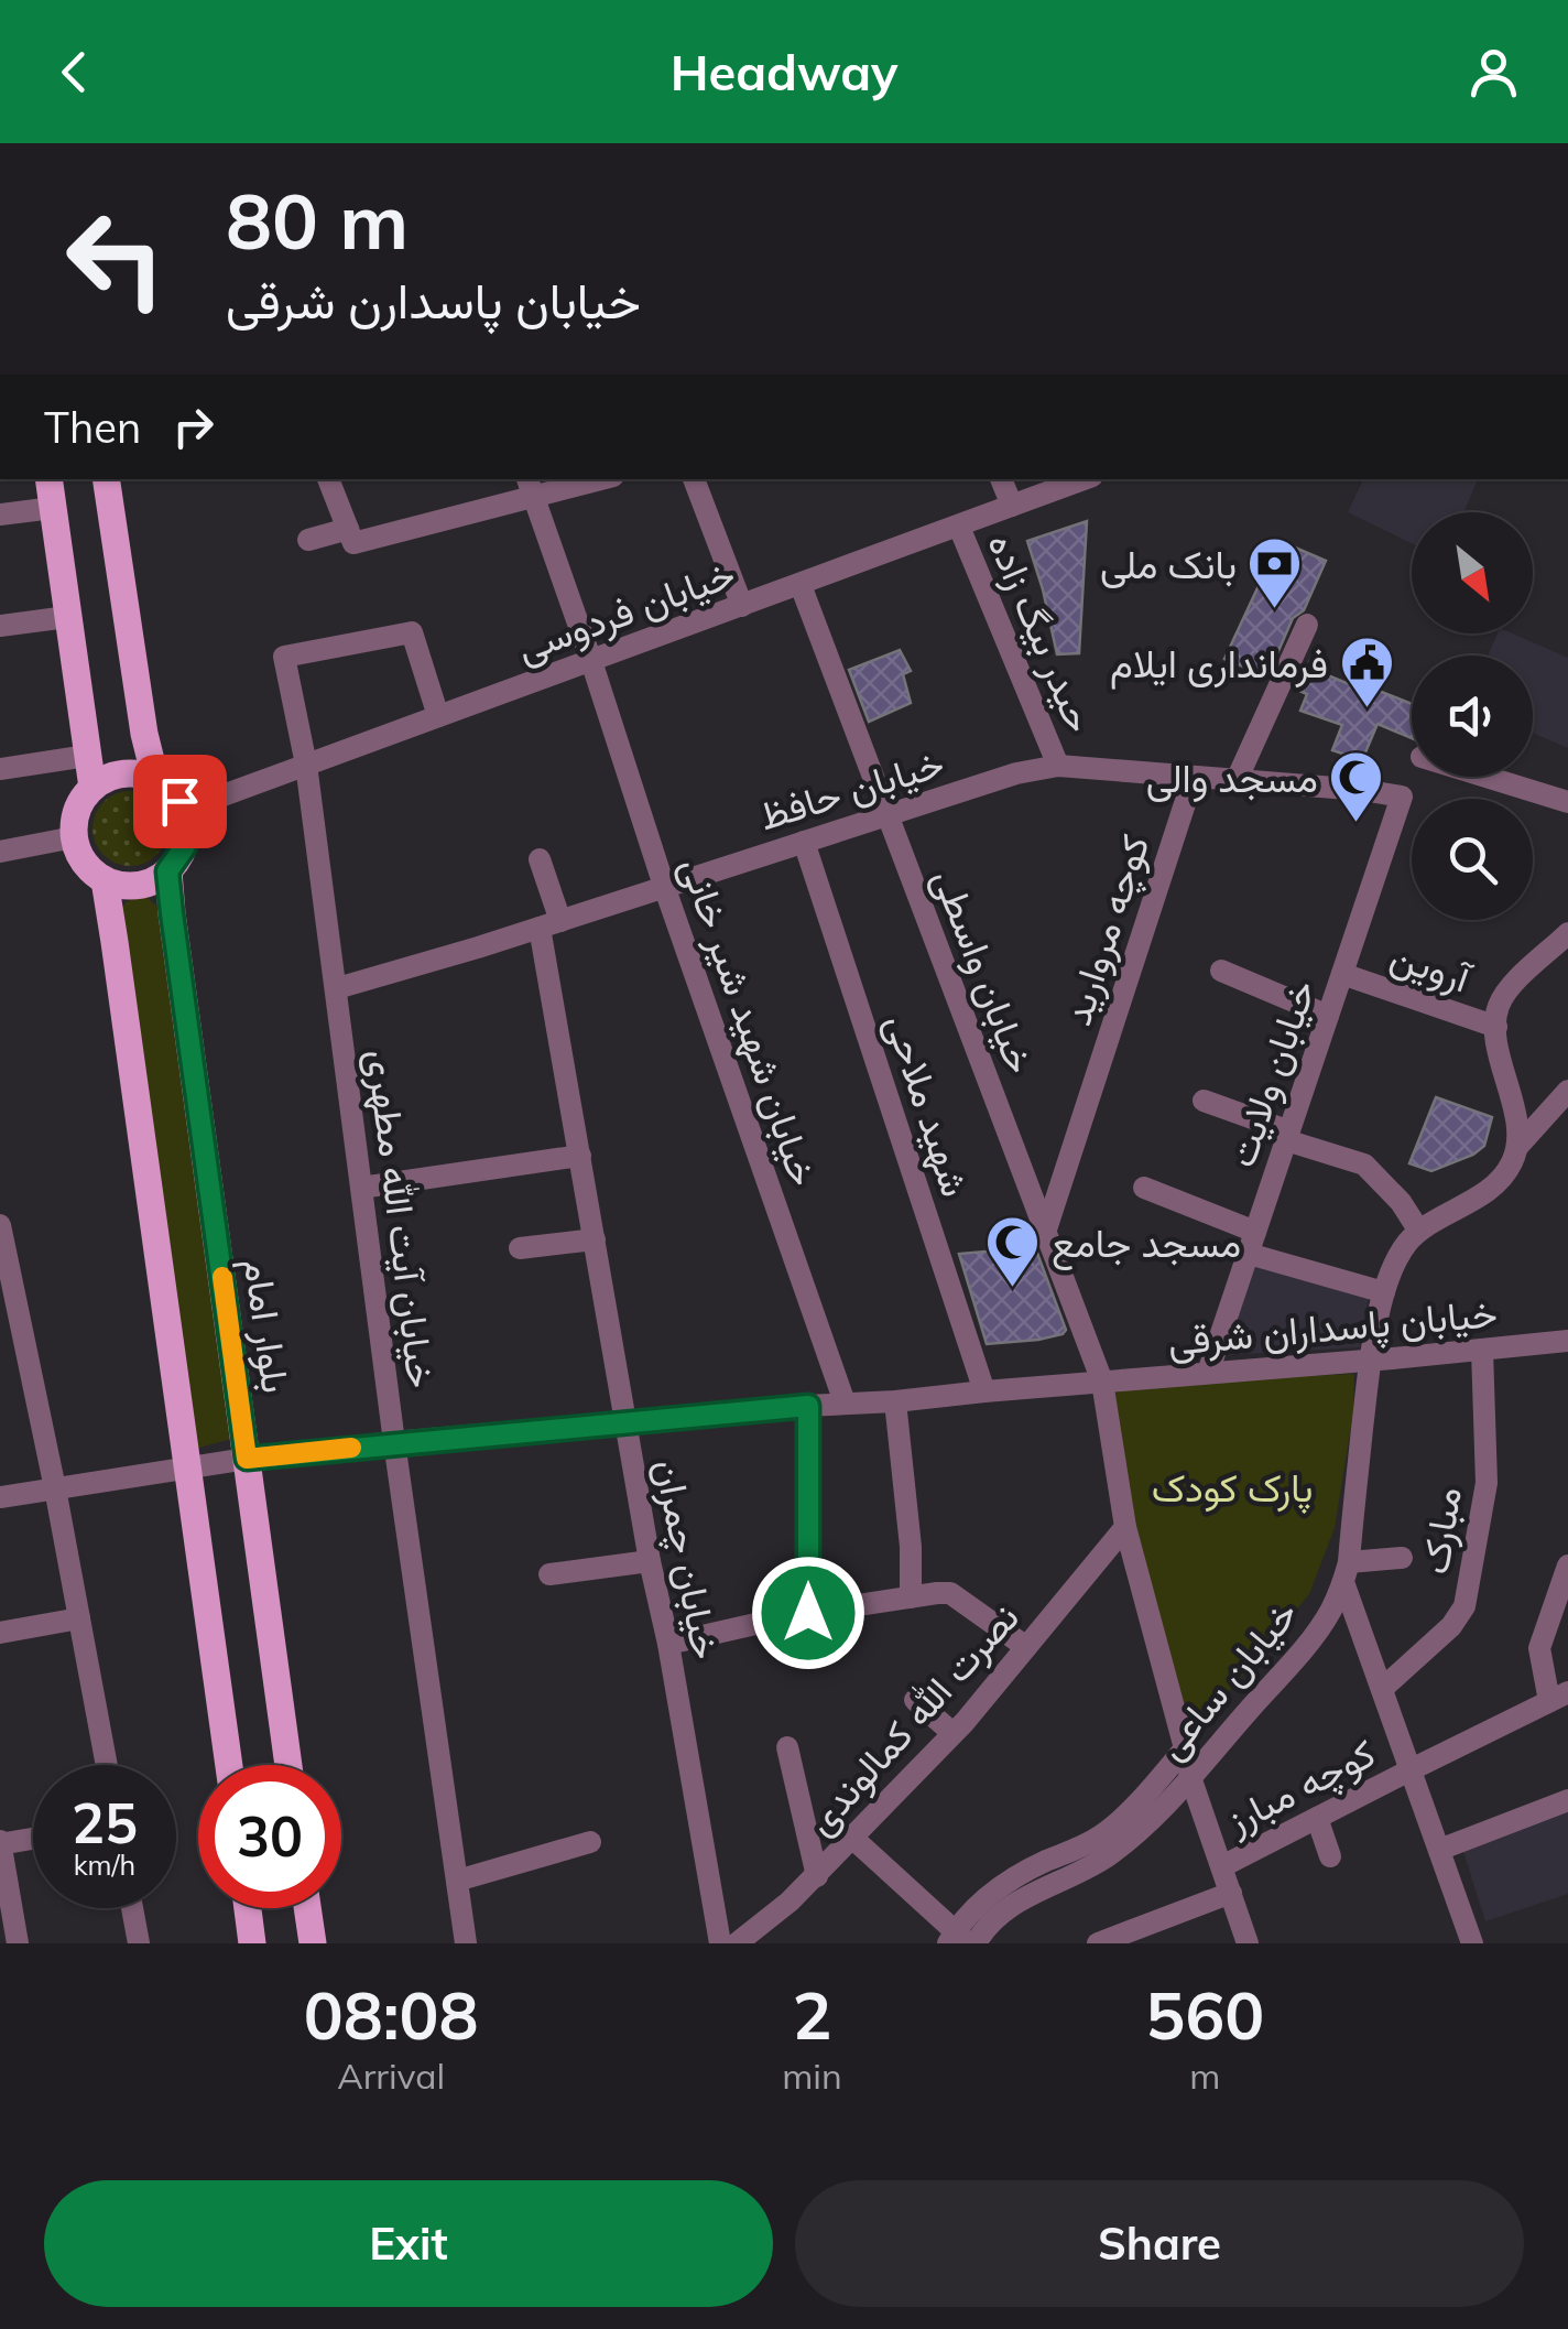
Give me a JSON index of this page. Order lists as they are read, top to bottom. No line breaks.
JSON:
{"streets":{"main road":["بلوار امام"],"street":["خیابان فردوسی","حیدر بیگ زاده","خیابان حافظ","کوچه مروارید","آروین","خیابان واسطی","خیابان شهید شیر خانی","خیابان ولایت","شهید ملاحی","خیابان آیت الله مطهری","خیابان پاسداران شرقی","مبارک","خیابان چمران","خیابان ساعی","نصرت الله کمالوندی","کوچه مبارز"]},"crossings":[["خیابان فردوسی","حیدر بیگ زاده"],["خیابان فردوسی","خیابان واسطی"],["خیابان فردوسی","خیابان شهید شیر خانی"],["خیابان فردوسی","خیابان آیت الله مطهری"],["خیابان فردوسی","بلوار امام"],["حیدر بیگ زاده","خیابان حافظ"],["خیابان حافظ","کوچه مروارید"],["خیابان حافظ","خیابان واسطی"],["خیابان حافظ","خیابان شهید شیر خانی"],["خیابان حافظ","خیابان ولایت"],["خیابان حافظ","شهید ملاحی"],["خیابان حافظ","خیابان آیت الله مطهری"],["خیابان حافظ","خیابان چمران"],["کوچه مروارید","خیابان واسطی"],["آروین","خیابان ولایت"],["خیابان واسطی","خیابان پاسداران شرقی"],["خیابان واسطی","خیابان ساعی"],["خیابان واسطی","نصرت الله کمالوندی"],["خیابان واسطی","کوچه مبارز"],["خیابان شهید شیر خانی","خیابان پاسداران شرقی"],["خیابان ولایت","خیابان پاسداران شرقی"],["شهید ملاحی","خیابان پاسداران شرقی"],["خیابان آیت الله مطهری","خیابان پاسداران شرقی"],["بلوار امام","خیابان پاسداران شرقی"],["خیابان پاسداران شرقی","مبارک"],["خیابان پاسداران شرقی","خیابان چمران"],["خیابان پاسداران شرقی","خیابان ساعی"]],"parks":["پارک کودک"],"places":{"bank":["بانک ملی"],"public building":["فرمانداری ایلام"],"mosque":["مسجد والی","مسجد جامع"]},"north":"bottom right","page":{"header":"Headway","turn":["80 m","خیابان پاسدارن شرقی"],"then":"Then","speed":"25 km/h","limit":"30","eta":["08:08","Arrival","2","min","560","m"],"buttons":["Exit","Share"]}}
